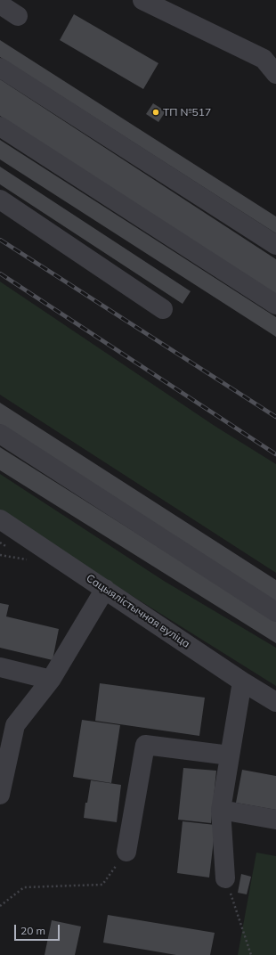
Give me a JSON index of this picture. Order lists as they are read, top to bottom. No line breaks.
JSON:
{"streets":{"street":["Сацыялістычная вуліца"]},"places":["ТП №517"],"scale_bar":"20 m"}
